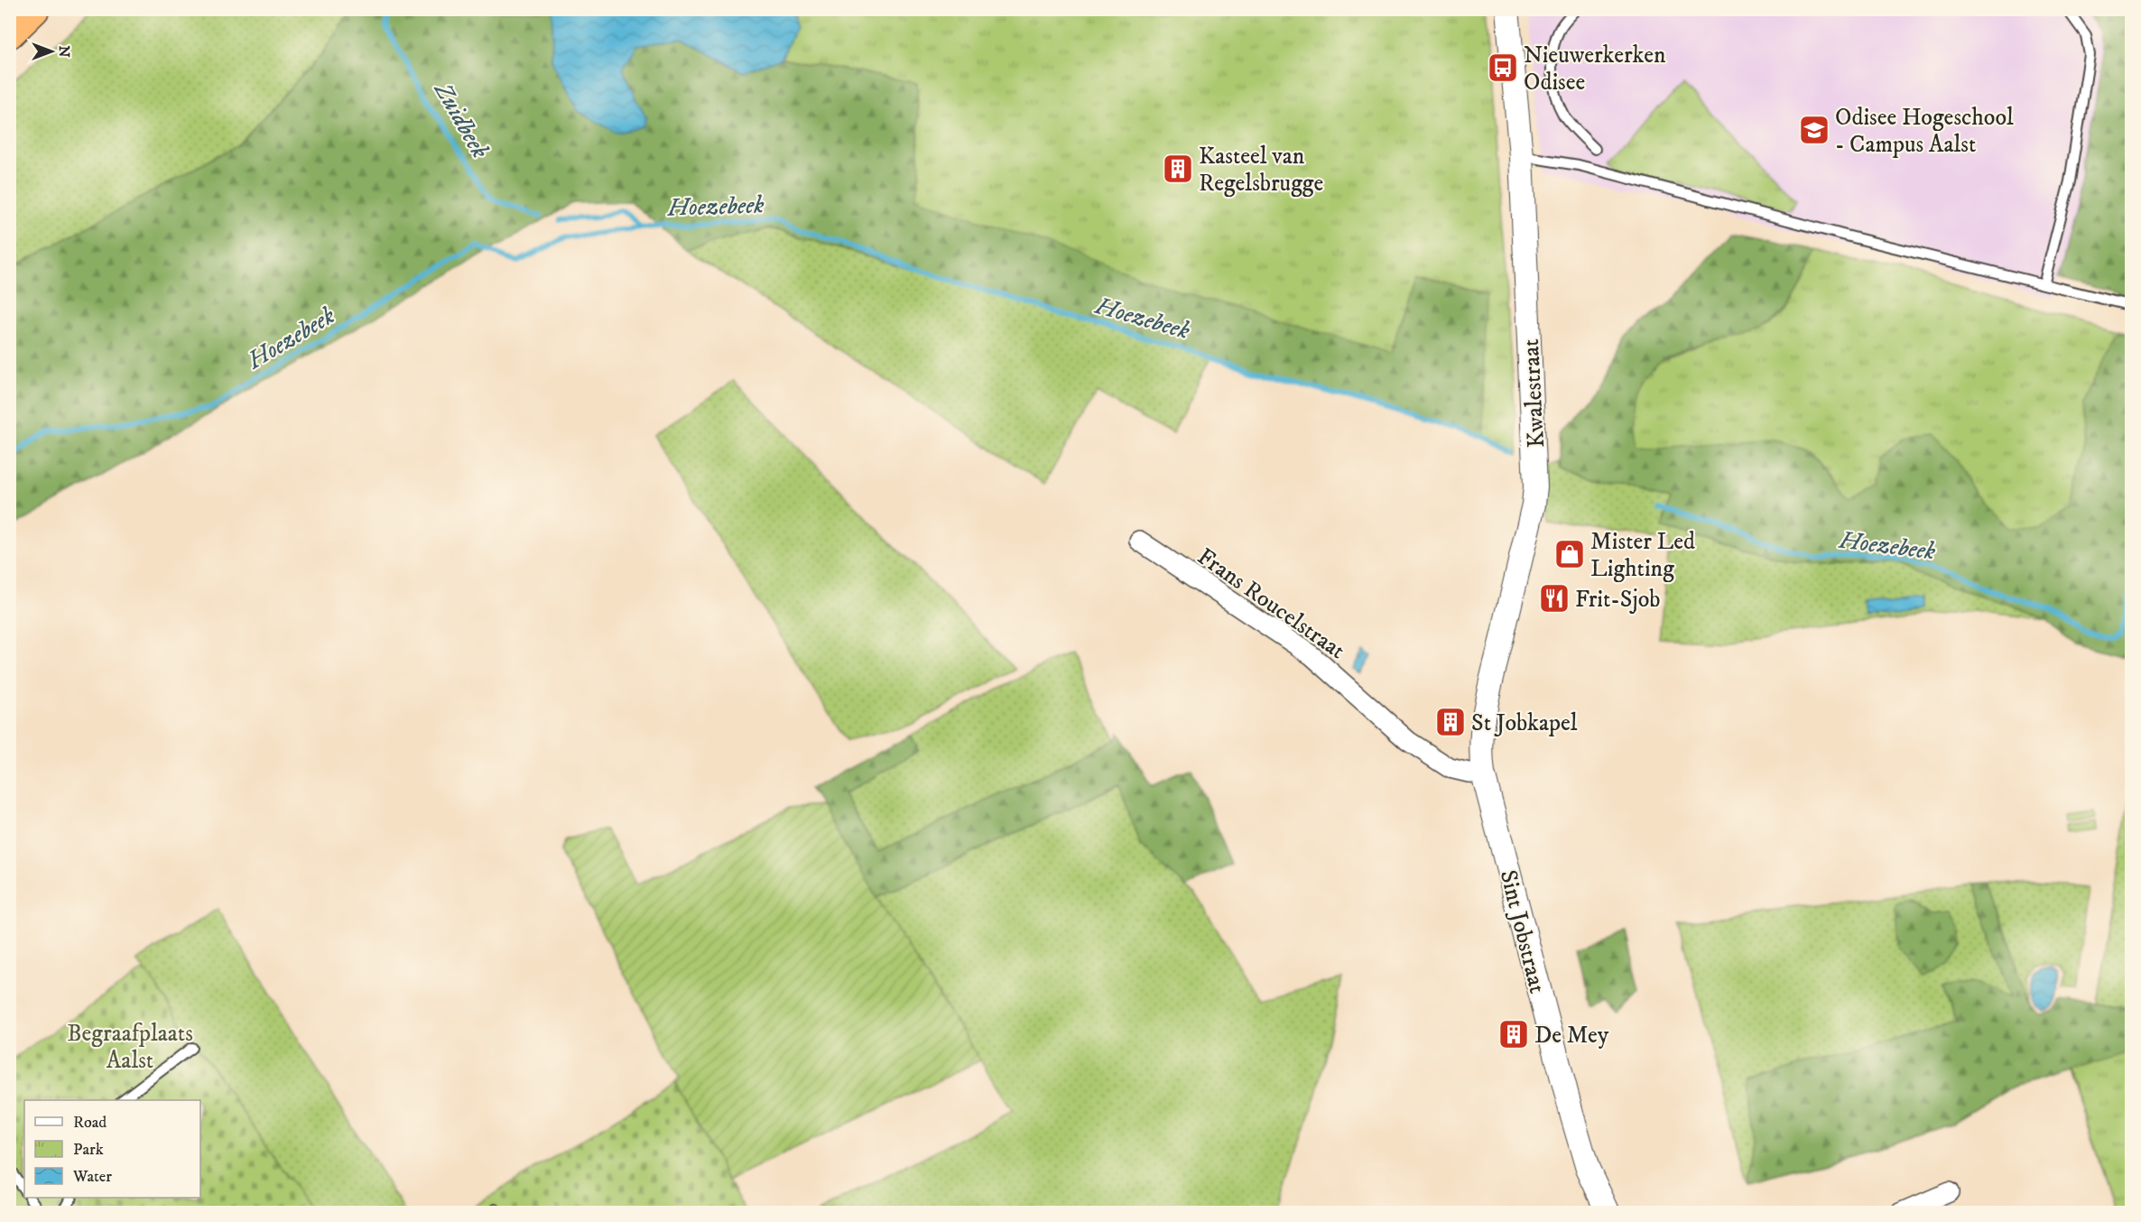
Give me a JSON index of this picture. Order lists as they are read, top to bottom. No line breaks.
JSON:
{"streets":{"street":["Kwalestraat","Frans Roucelstraat","Sint Jobstraat"]},"crossings":[["Kwalestraat","Frans Roucelstraat"],["Kwalestraat","Sint Jobstraat"],["Frans Roucelstraat","Sint Jobstraat"]],"water":["Zuidbeek","Hoezebeek"],"parks":["Begraafplaats Aalst"],"places":{"bus stop":["Nieuwerkerken Odisee"],"school or university":["Odisee Hogeschool - Campus Aalst"],"building":["Kasteel van Regelsbrugge","St Jobkapel","De Mey"],"shop":["Mister Led Lighting"],"restaurant":["Frit-Sjob"]},"legend":["Road","Park","Water"],"north":"right"}
